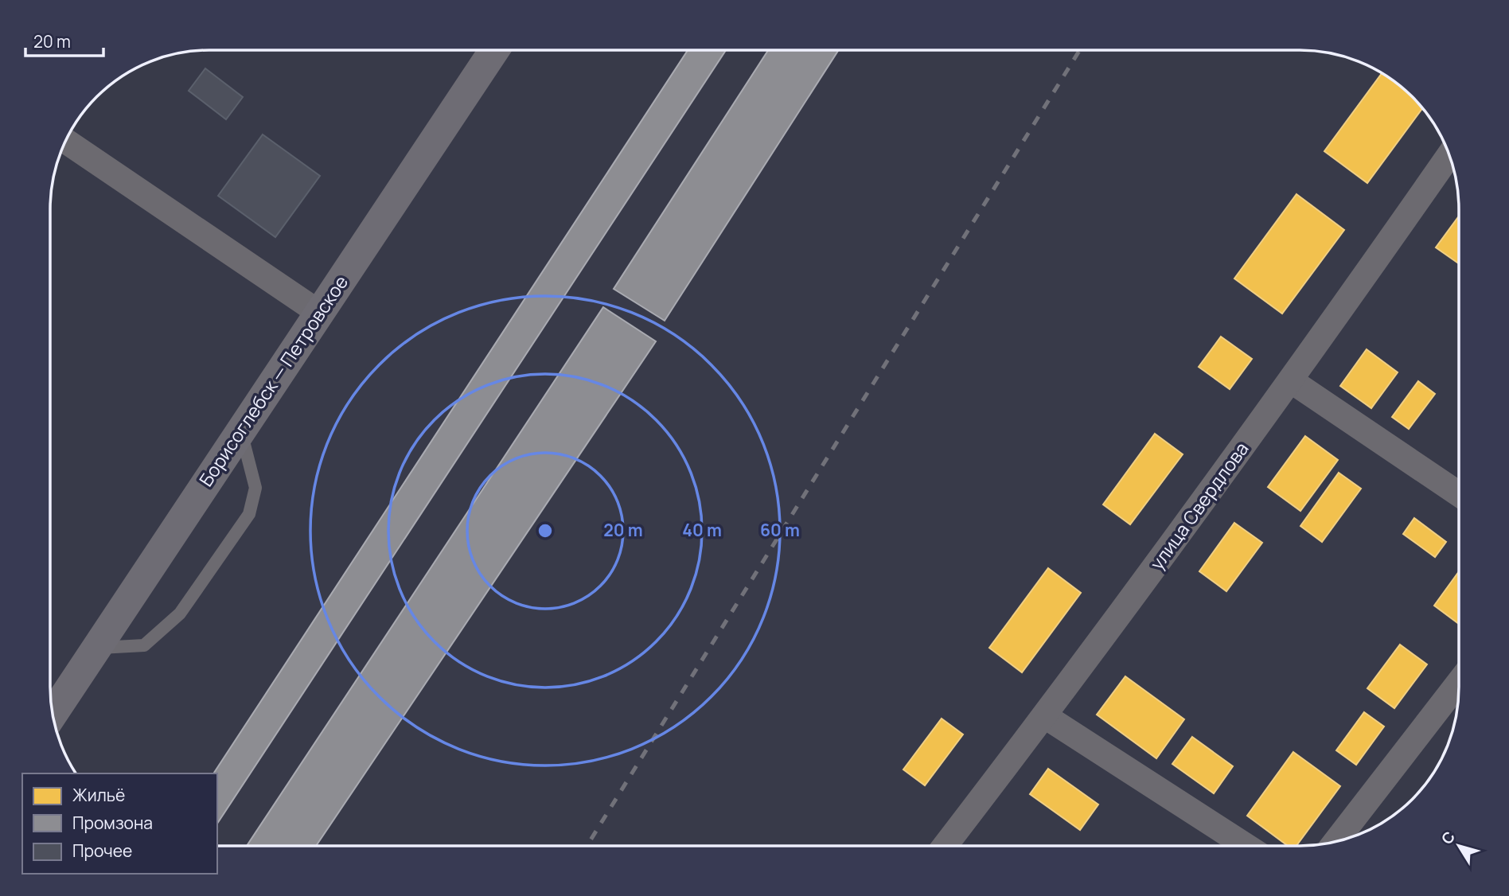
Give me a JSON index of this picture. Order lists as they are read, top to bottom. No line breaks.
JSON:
{"streets":{"street":["Борисоглебск — Петровское","улица Свердлова"]},"legend":["Жильё","Промзона","Прочее"],"scale_bar":"20 m","north":"top left","rings":["20 m","40 m","60 m"]}
